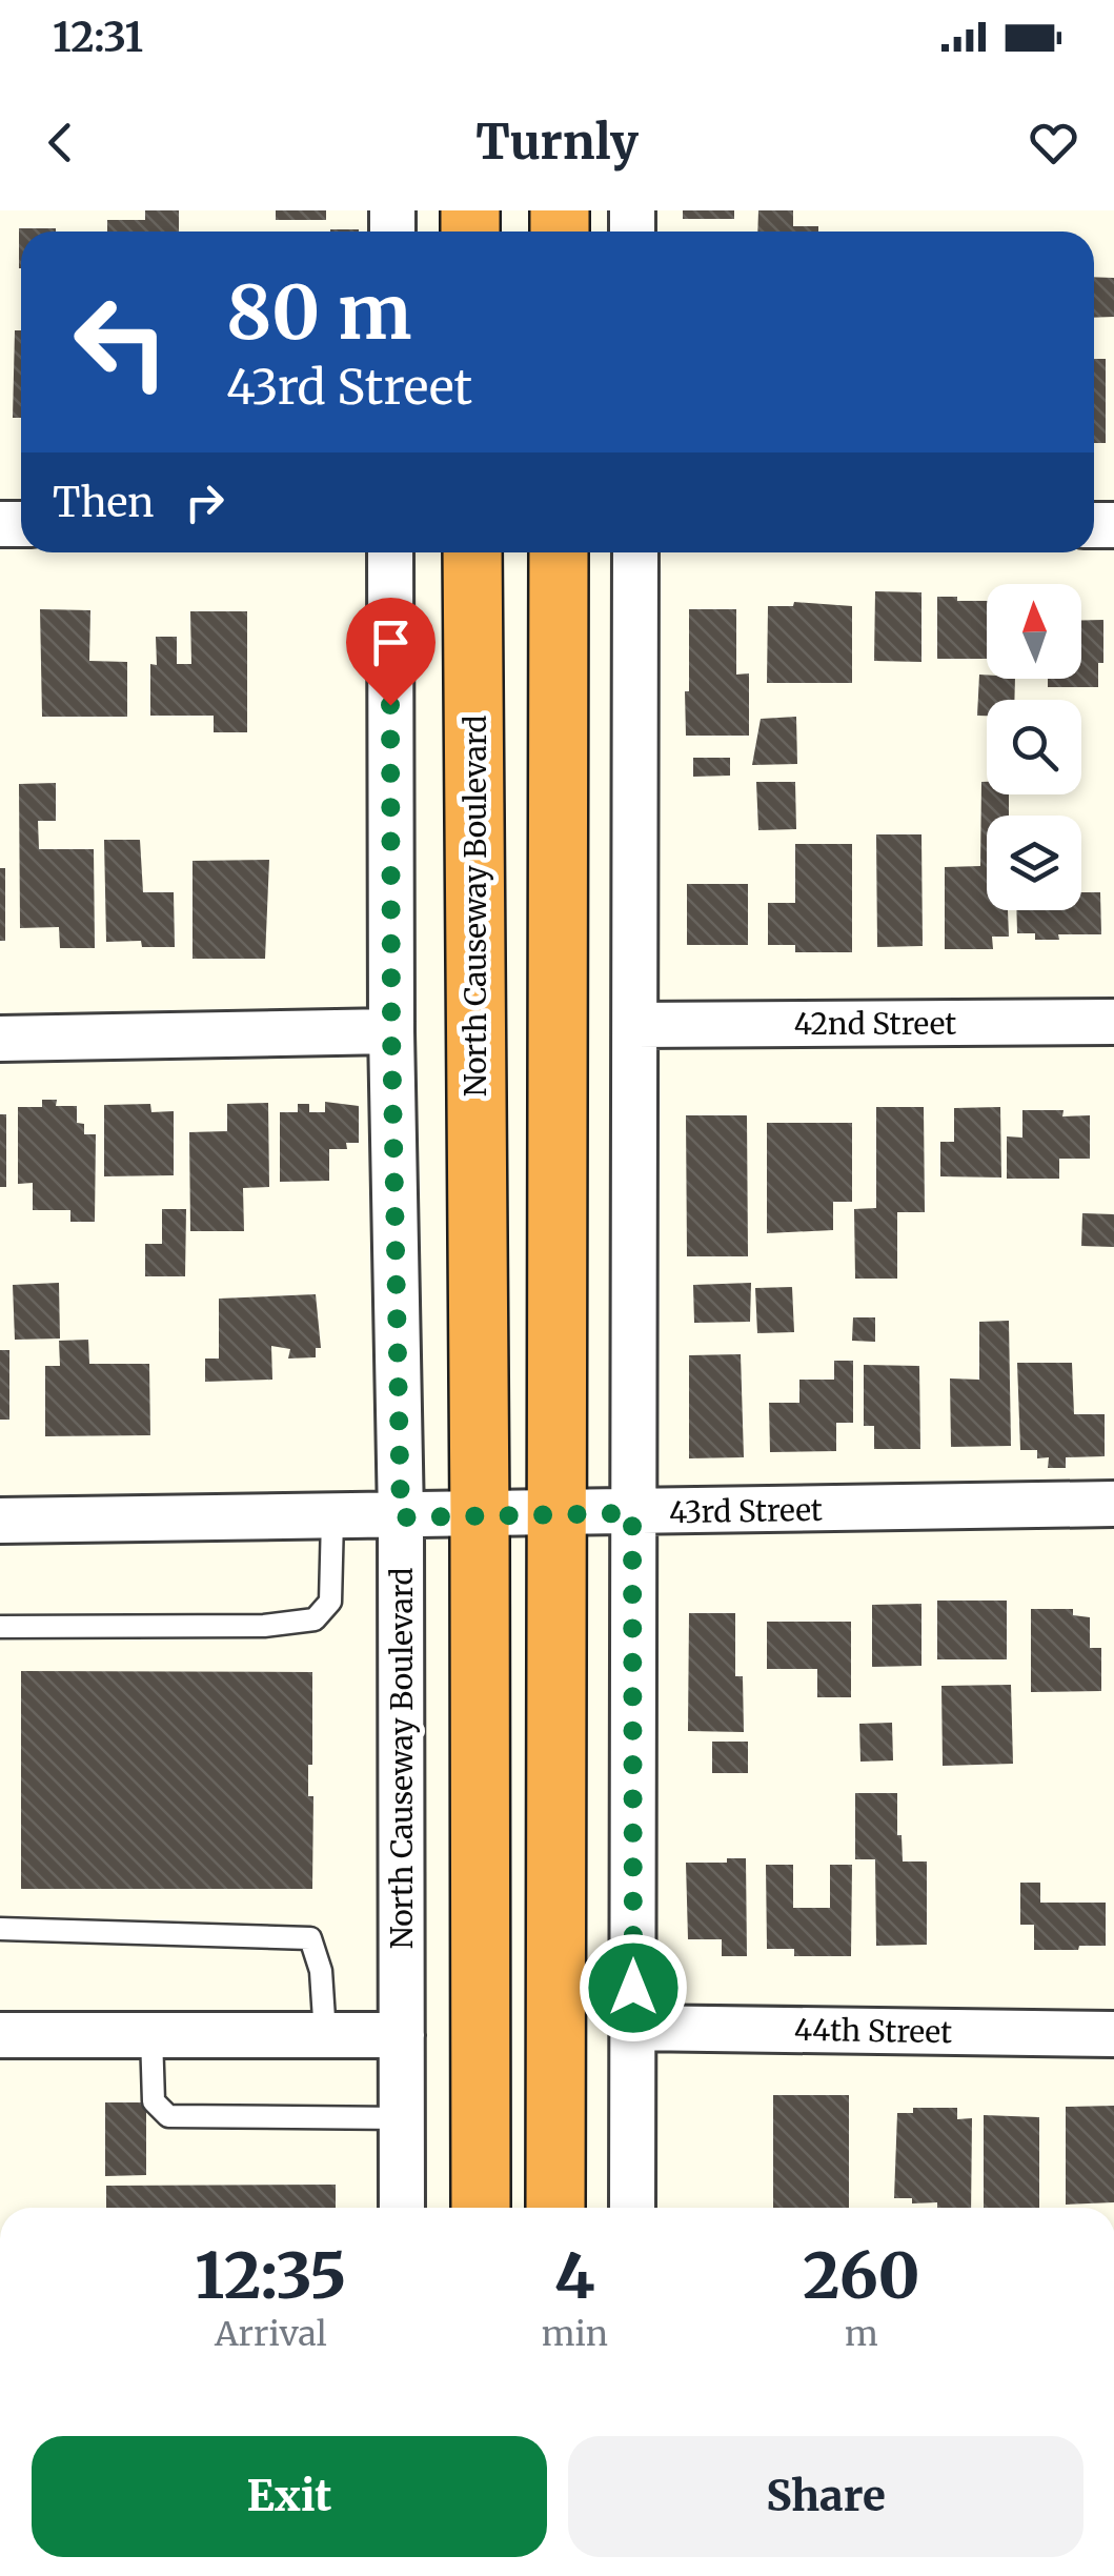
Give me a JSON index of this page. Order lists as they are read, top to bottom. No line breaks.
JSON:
{"streets":{"highway":["North Causeway Boulevard"],"street":["42nd Street","43rd Street","44th Street"]},"crossings":[["North Causeway Boulevard","43rd Street"]],"north":"top","page":{"status":"12:31","header":"Turnly","turn":["80 m","43rd Street"],"then":"Then","eta":["12:35","Arrival","4","min","260","m"],"buttons":["Exit","Share"]}}
